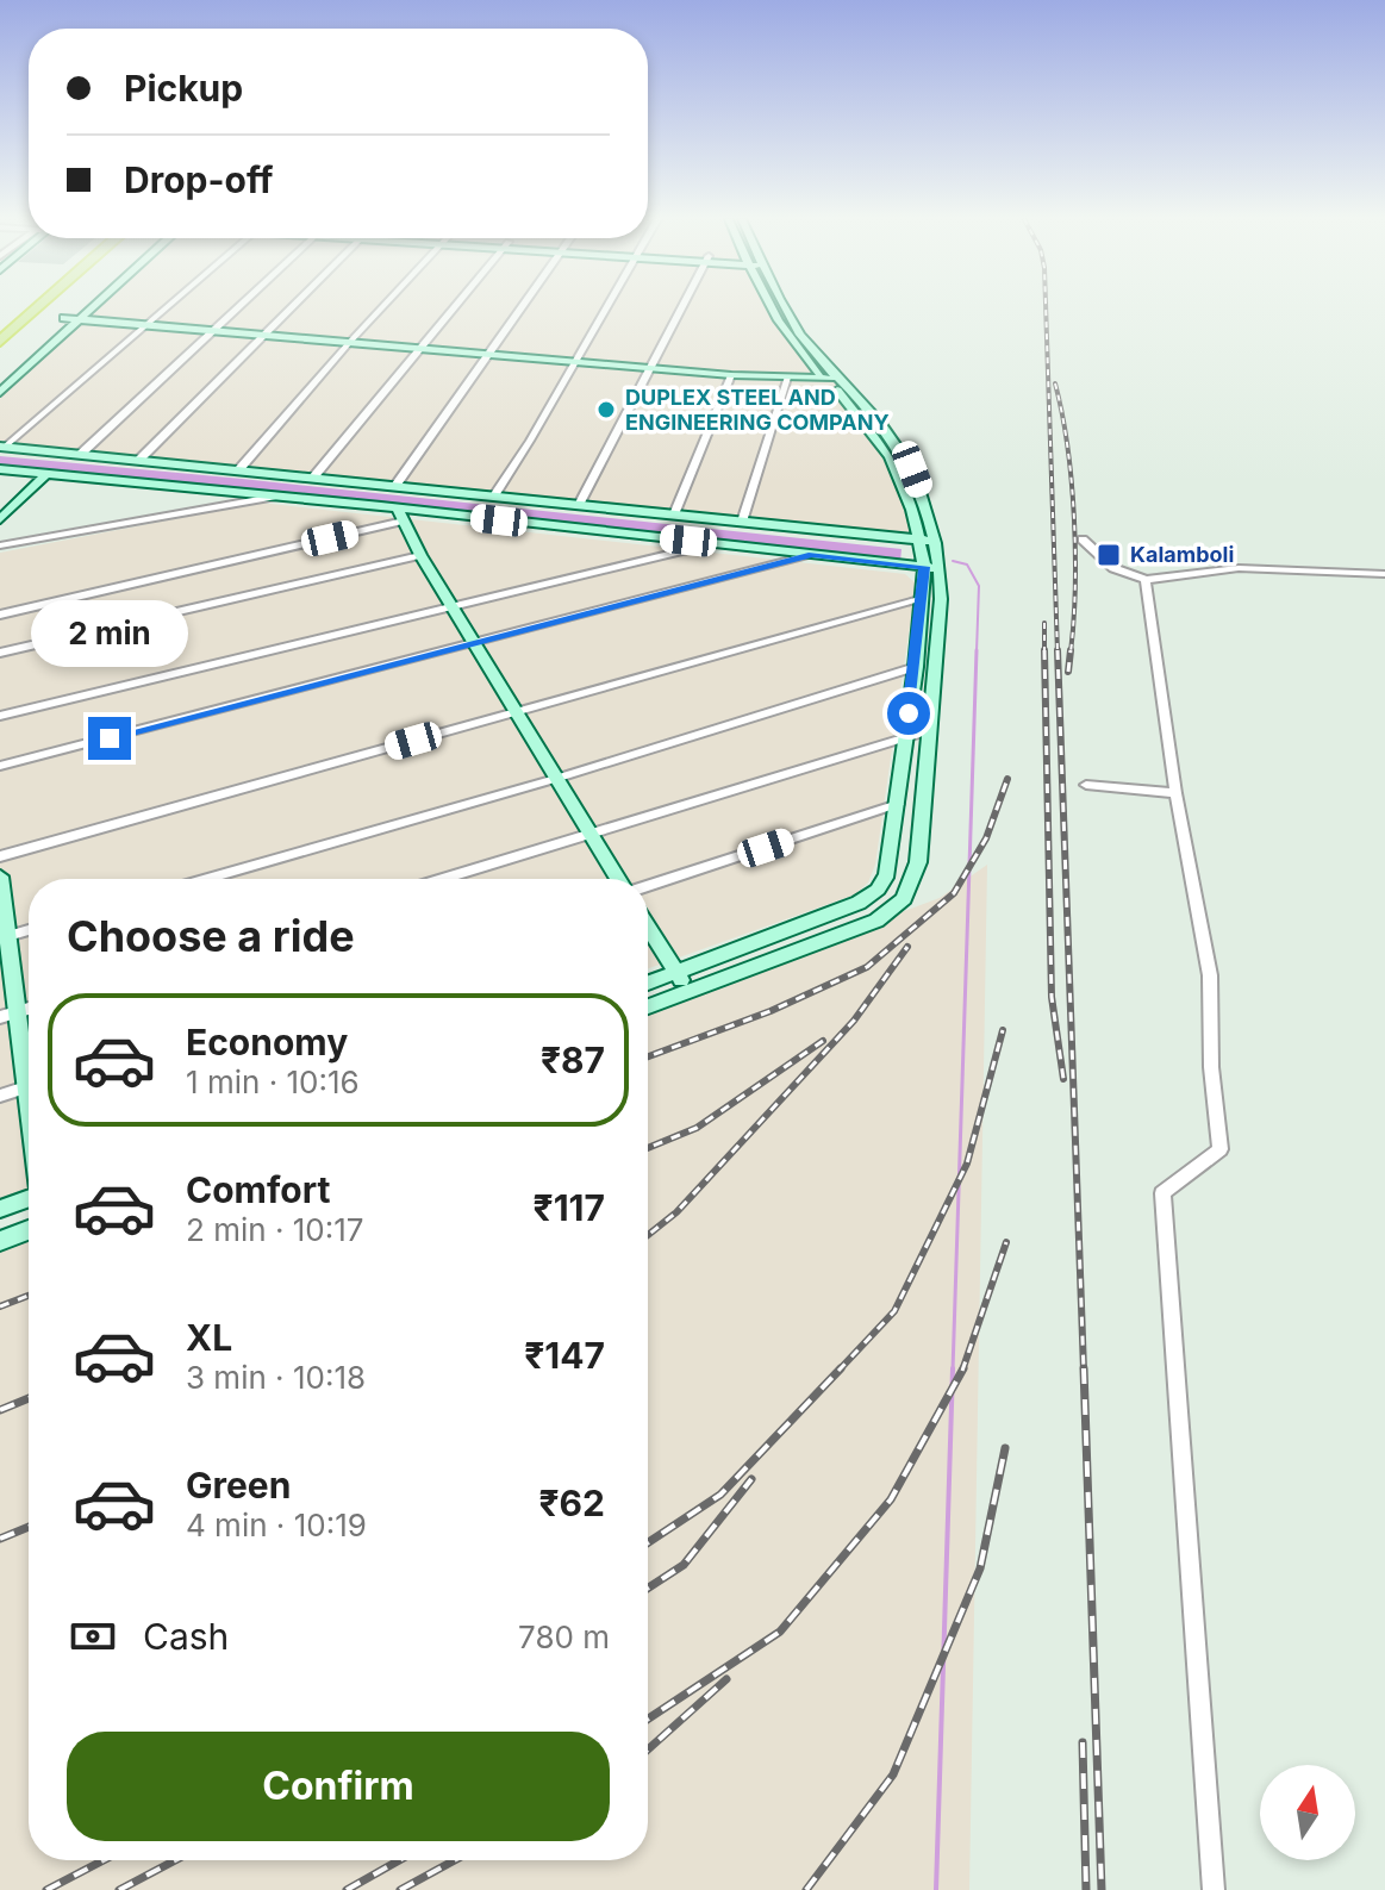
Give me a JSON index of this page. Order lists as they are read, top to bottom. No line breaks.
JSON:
{"places":{"other":["DUPLEX STEEL AND ENGINEERING COMPANY"],"transit":["Kalamboli"]},"north":"top","page":{"banner":["Pickup","Drop-off"],"bubble":"2 min","heading":"Choose a ride","list":[{"name":"Economy","note":"1 min · 10:16","value":"₹87"},{"name":"Comfort","note":"2 min · 10:17","value":"₹117"},{"name":"XL","note":"3 min · 10:18","value":"₹147"},{"name":"Green","note":"4 min · 10:19","value":"₹62"}],"pay":["Cash","780 m"],"buttons":"Confirm"}}
